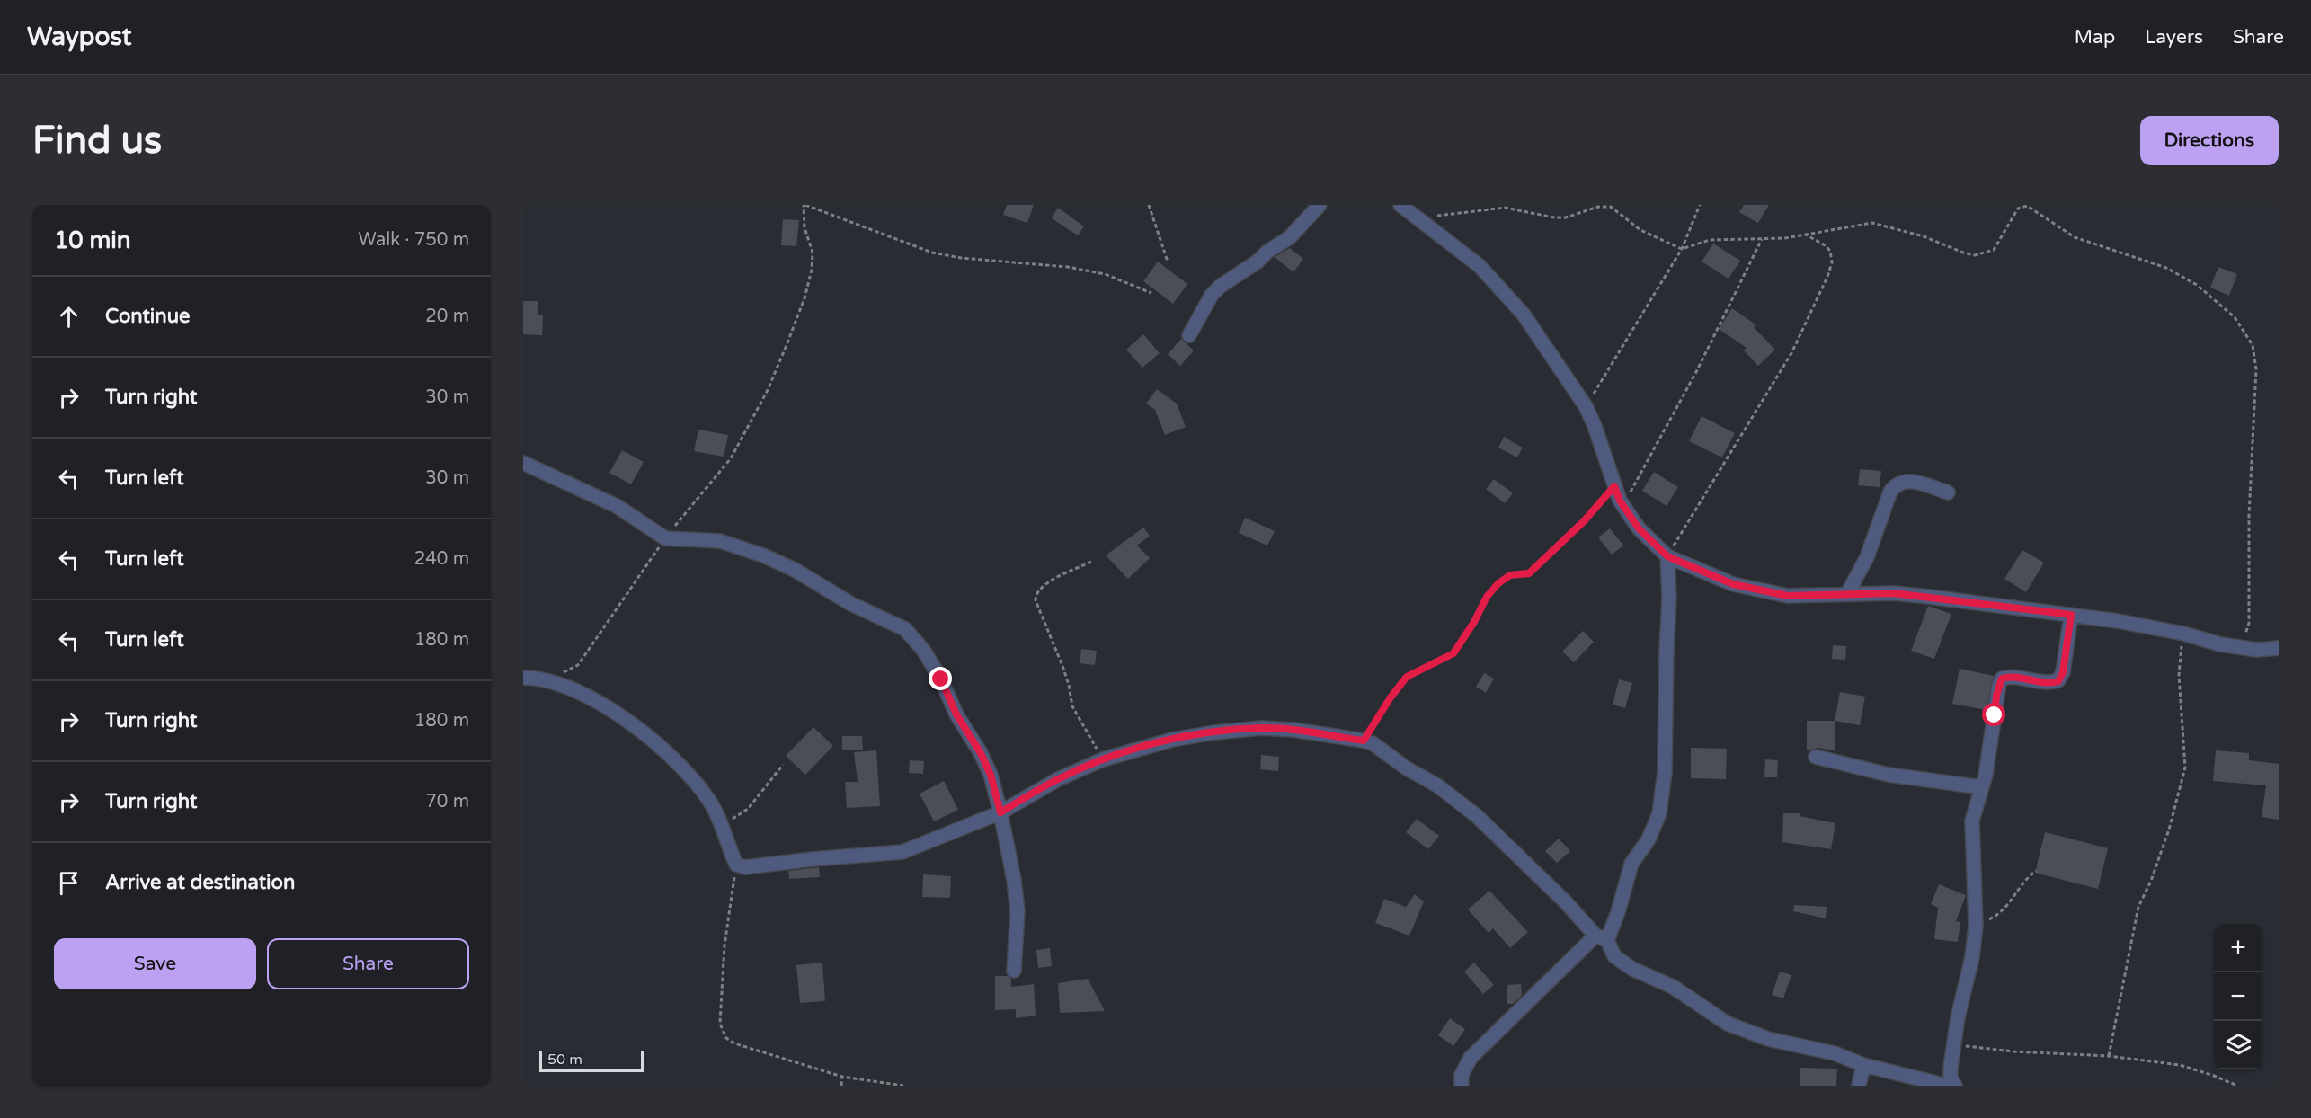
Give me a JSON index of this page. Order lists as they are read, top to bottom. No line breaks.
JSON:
{"scale_bar":"50 m","page":{"header":"Waypost","nav":["Map","Layers","Share"],"buttons":["Directions",["Save","Share"]],"title":"Find us","heading":["10 min","Walk · 750 m"],"list":[["Continue","20 m"],["Turn right","30 m"],["Turn left","30 m"],["Turn left","240 m"],["Turn left","180 m"],["Turn right","180 m"],["Turn right","70 m"],"Arrive at destination"],"map_buttons":["+","−"],"scale":"50 m"}}
